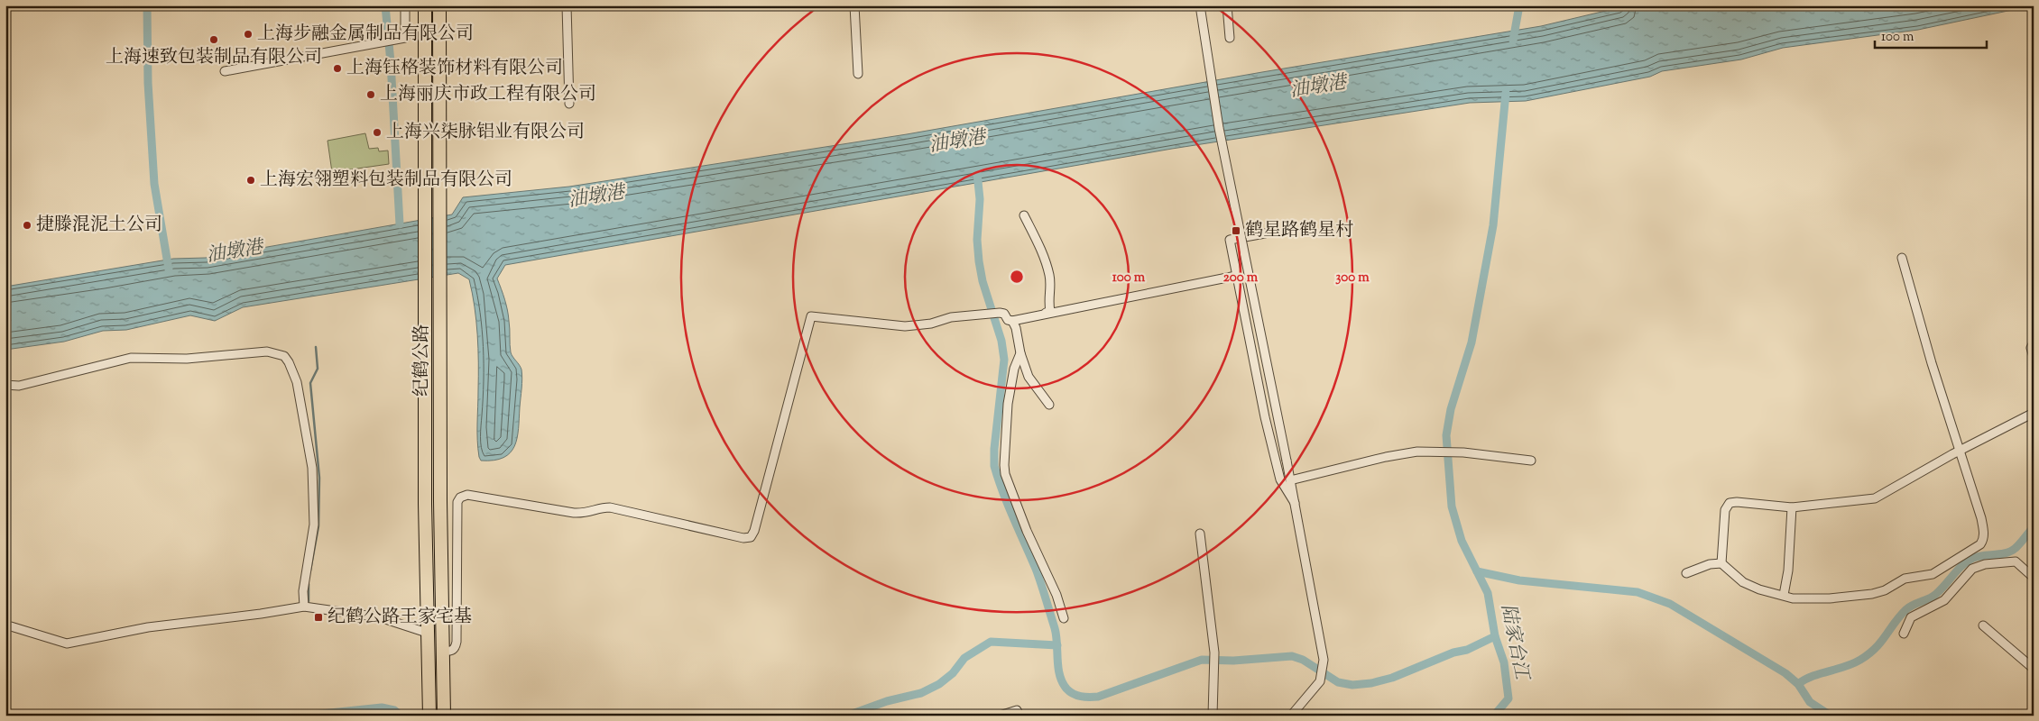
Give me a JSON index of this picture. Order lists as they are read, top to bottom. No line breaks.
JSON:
{"streets":{"main road":["纪鹤公路"]},"water":["油墩港","陆家台江"],"places":{"other":["上海步融金属制品有限公司","上海速致包装制品有限公司","上海钰格装饰材料有限公司","上海丽庆市政工程有限公司","上海兴柒脉铝业有限公司","上海宏翎塑料包装制品有限公司","捷滕混泥土公司"],"transit":["鹤星路鹤星村","纪鹤公路王家宅基"]},"scale_bar":"100 m","rings":["100 m","200 m","300 m"]}
